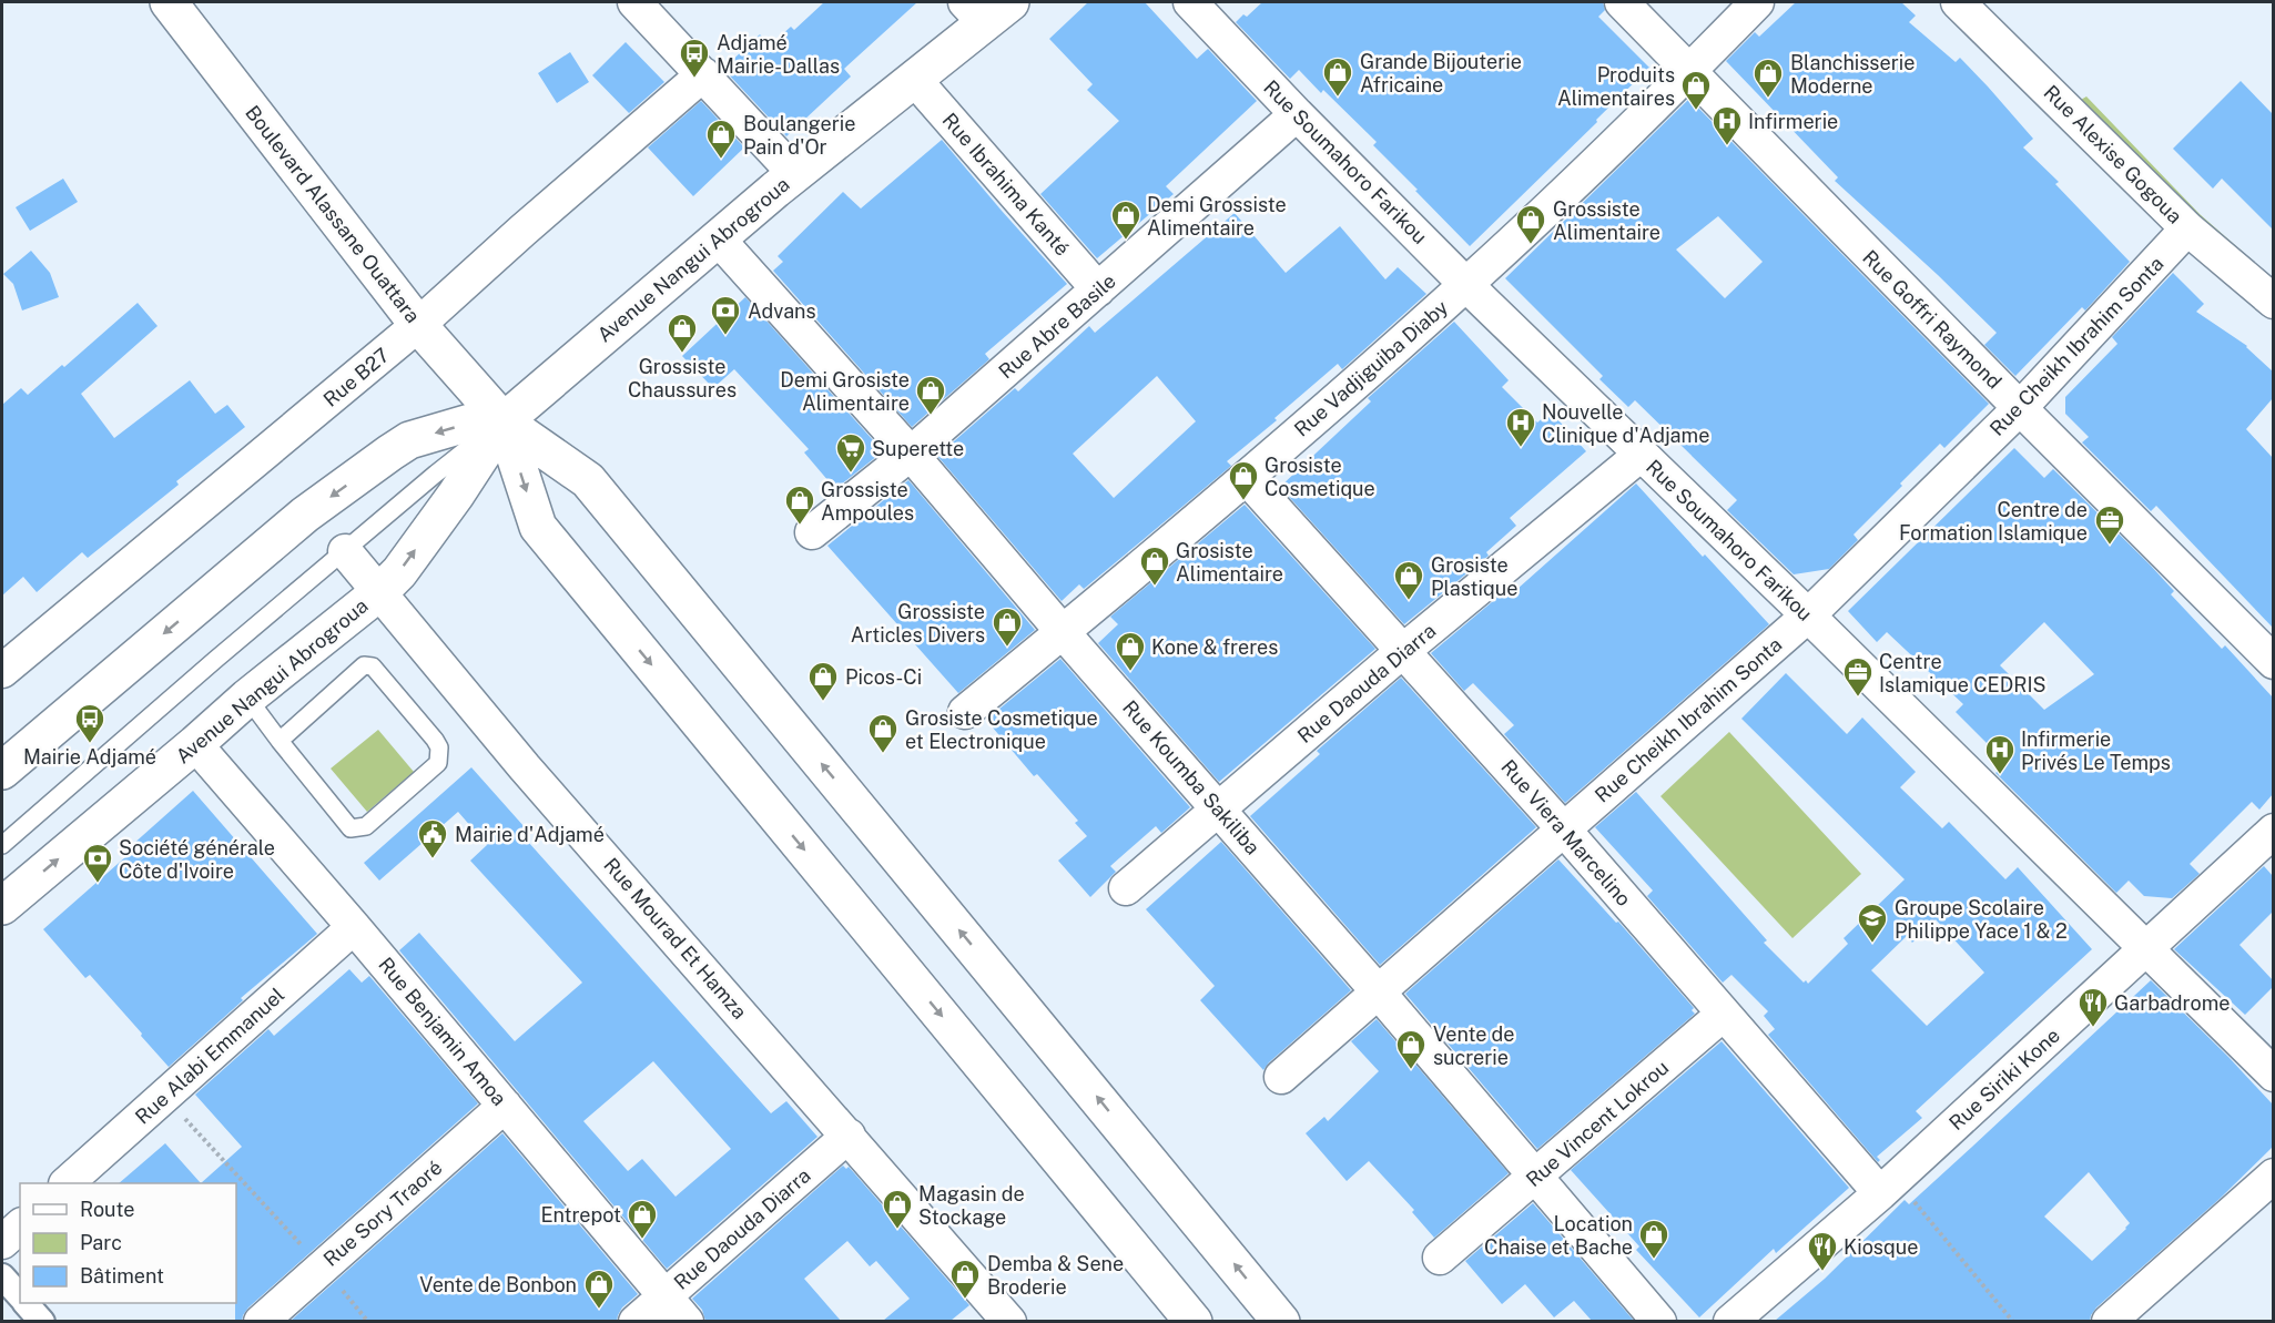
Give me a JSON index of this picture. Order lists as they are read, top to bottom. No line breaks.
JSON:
{"streets":{"main road":["Boulevard Alassane Ouattara","Avenue Nangui Abrogroua"],"street":["Rue Alexise Gogoua","Rue Soumahoro Farikou","Rue Ibrahima Kanté","Rue Goffri Raymond","Rue Abre Basile","Rue Cheikh Ibrahim Sonta","Rue Vadjiguiba Diaby","Rue B27","Rue Daouda Diarra","Rue Koumba Sakiliba","Rue Viera Marcelino","Rue Mourad Et Hamza","Rue Benjamin Amoa","Rue Alabi Emmanuel","Rue Siriki Kone","Rue Vincent Lokrou","Rue Sory Traoré"]},"crossings":[["Rue Alexise Gogoua","Rue Cheikh Ibrahim Sonta"],["Rue Soumahoro Farikou","Rue Abre Basile"],["Rue Soumahoro Farikou","Rue Cheikh Ibrahim Sonta"],["Rue Soumahoro Farikou","Rue Vadjiguiba Diaby"],["Rue Soumahoro Farikou","Rue Daouda Diarra"],["Rue Soumahoro Farikou","Rue Siriki Kone"],["Rue Ibrahima Kanté","Avenue Nangui Abrogroua"],["Rue Ibrahima Kanté","Rue Abre Basile"],["Boulevard Alassane Ouattara","Avenue Nangui Abrogroua"],["Boulevard Alassane Ouattara","Rue B27"],["Avenue Nangui Abrogroua","Rue Koumba Sakiliba"],["Avenue Nangui Abrogroua","Rue Mourad Et Hamza"],["Avenue Nangui Abrogroua","Rue Benjamin Amoa"],["Rue Goffri Raymond","Rue Cheikh Ibrahim Sonta"],["Rue Goffri Raymond","Rue Vadjiguiba Diaby"],["Rue Abre Basile","Rue Koumba Sakiliba"],["Rue Cheikh Ibrahim Sonta","Rue Koumba Sakiliba"],["Rue Cheikh Ibrahim Sonta","Rue Viera Marcelino"],["Rue Vadjiguiba Diaby","Rue Koumba Sakiliba"],["Rue Vadjiguiba Diaby","Rue Viera Marcelino"],["Rue Daouda Diarra","Rue Koumba Sakiliba"],["Rue Daouda Diarra","Rue Viera Marcelino"],["Rue Daouda Diarra","Rue Mourad Et Hamza"],["Rue Daouda Diarra","Rue Benjamin Amoa"],["Rue Koumba Sakiliba","Rue Vincent Lokrou"],["Rue Viera Marcelino","Rue Siriki Kone"],["Rue Viera Marcelino","Rue Vincent Lokrou"],["Rue Benjamin Amoa","Rue Alabi Emmanuel"],["Rue Benjamin Amoa","Rue Sory Traoré"]],"places":{"bus stop":["Adjamé Mairie-Dallas","Mairie Adjamé"],"shop":["Grande Bijouterie Africaine","Blanchisserie Moderne","Produits Alimentaires","Boulangerie Pain d'Or","Demi Grossiste Alimentaire","Grossiste Alimentaire","Grossiste Chaussures","Demi Grosiste Alimentaire","Grosiste Cosmetique","Grossiste Ampoules","Grosiste Alimentaire","Grosiste Plastique","Grossiste Articles Divers","Kone & freres","Picos-Ci","Grosiste Cosmetique et Electronique","Vente de sucrerie","Magasin de Stockage","Entrepot","Location Chaise et Bache","Demba & Sene Broderie","Vente de Bonbon"],"hospital":["Infirmerie","Nouvelle Clinique d'Adjame","Infirmerie Privés Le Temps"],"bank":["Advans","Société générale Côte d'Ivoire"],"supermarket":["Superette"],"office":["Centre de Formation Islamique","Centre Islamique CEDRIS"],"public building":["Mairie d'Adjamé"],"school or university":["Groupe Scolaire Philippe Yace 1 & 2"],"restaurant":["Garbadrome","Kiosque"]},"legend":["Route","Parc","Bâtiment"]}
